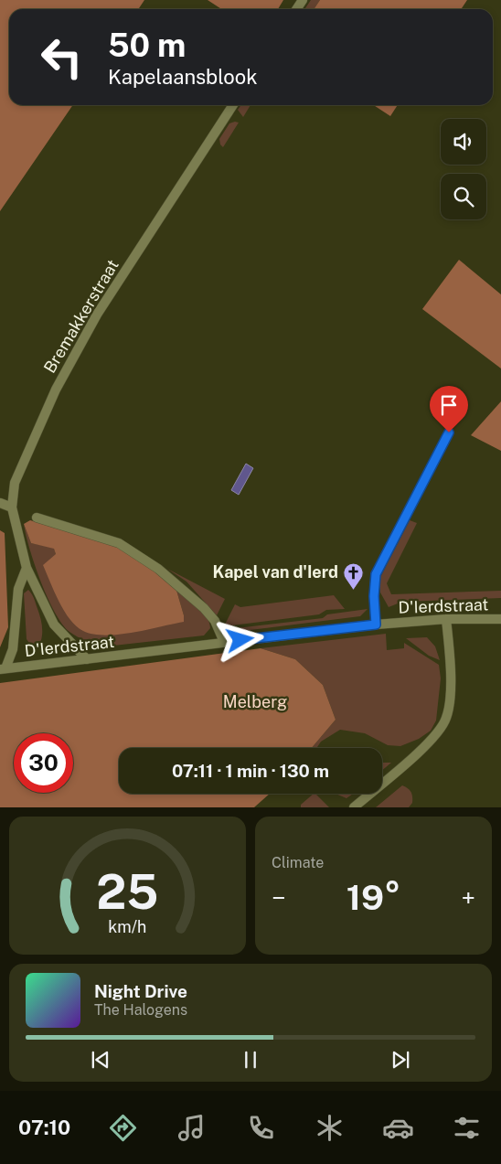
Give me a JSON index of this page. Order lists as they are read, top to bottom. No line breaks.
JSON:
{"streets":{"street":["Bremakkerstraat","D'Ierdstraat"]},"crossings":[["Bremakkerstraat","D'Ierdstraat"]],"parks":["Melberg"],"places":{"church":["Kapel van d'Ierd"]},"page":{"turn":["50 m","Kapelaansblook"],"limit":"30","trip":"07:11 · 1 min · 130 m","tile":"Climate","heat":["−","19°","+"],"song":["Night Drive","The Halogens"],"tabs":"07:10","gauge":["25","km/h"]}}
